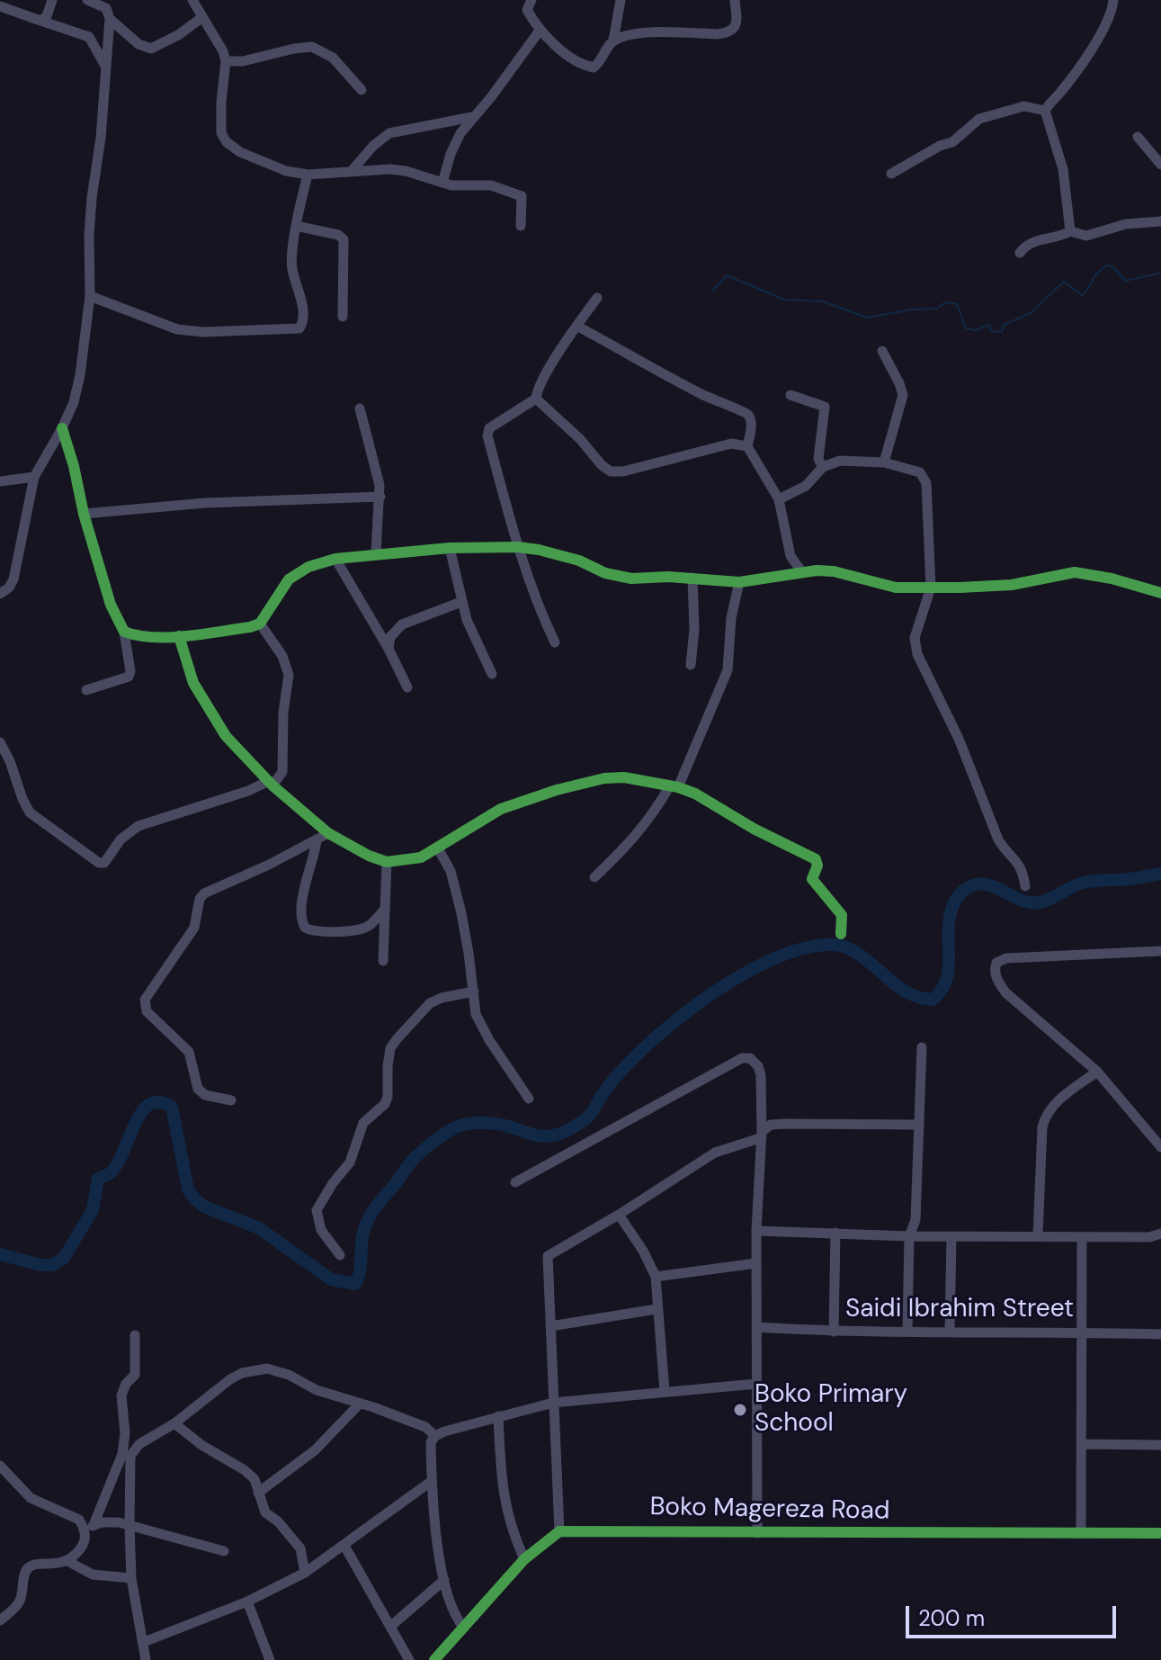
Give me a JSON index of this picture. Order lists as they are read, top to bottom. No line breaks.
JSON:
{"streets":{"street":["Saidi Ibrahim Street","Boko Magereza Road"]},"places":["Boko Primary School"],"scale_bar":"200 m"}
